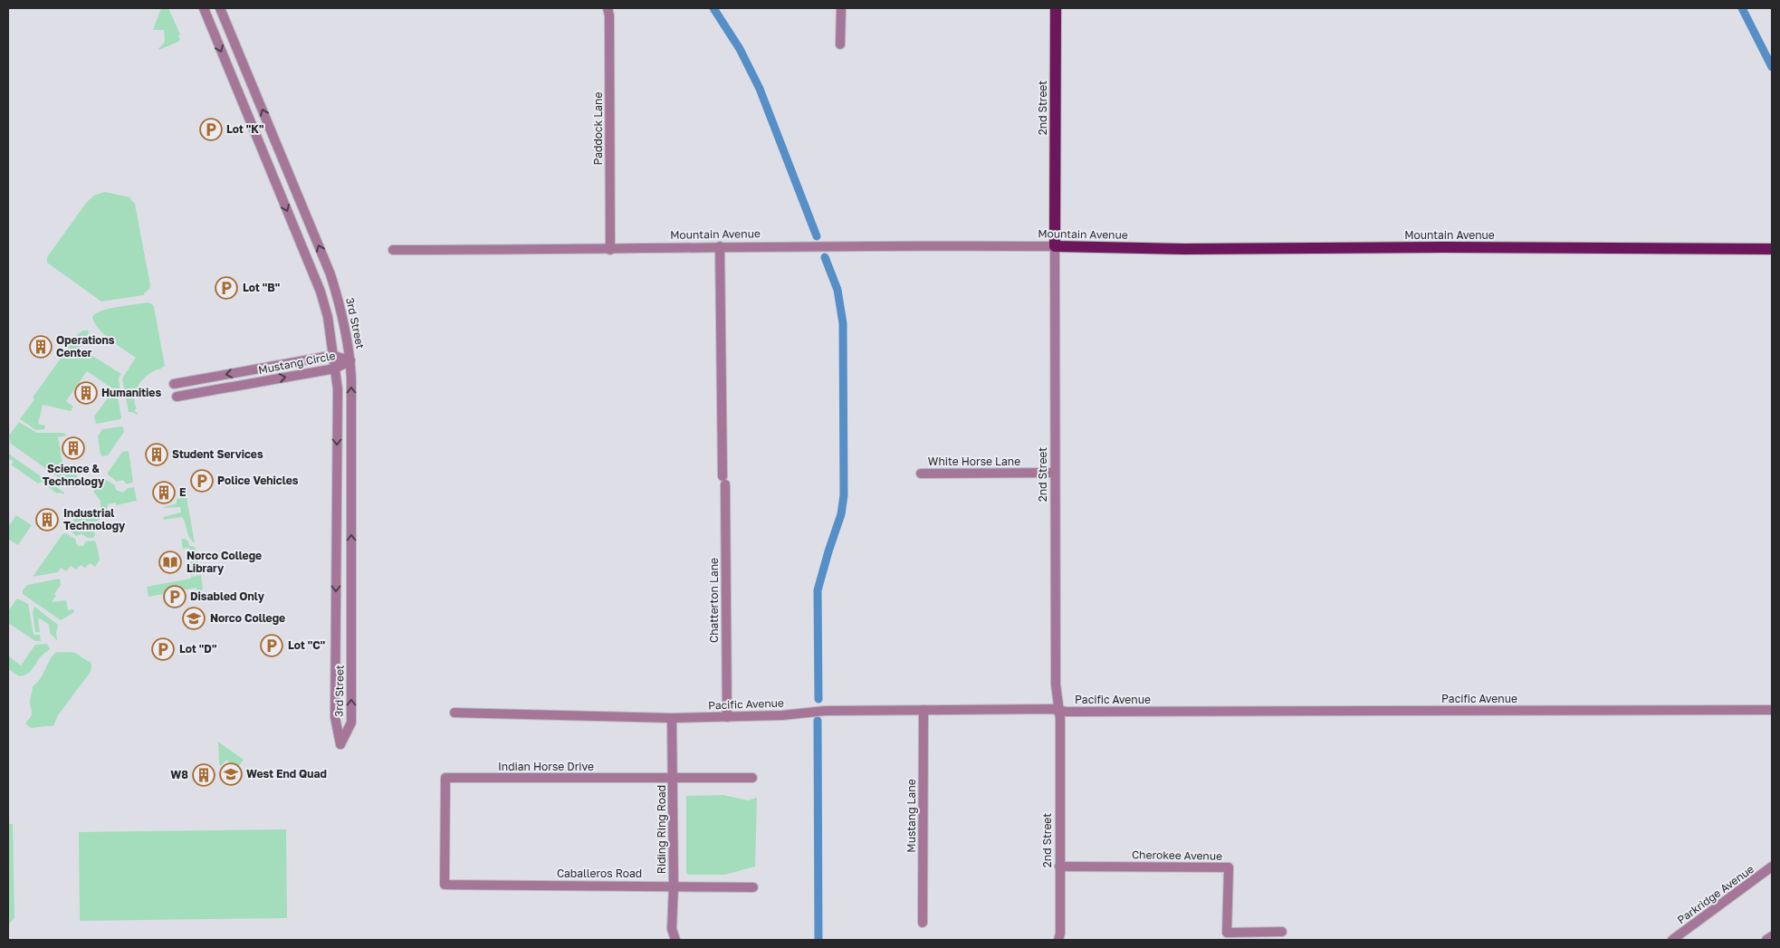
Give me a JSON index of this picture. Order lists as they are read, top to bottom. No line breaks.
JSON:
{"streets":{"main road":["2nd Street","Mountain Avenue"],"street":["Paddock Lane","3rd Street","Mustang Circle","White Horse Lane","Chatterton Lane","Pacific Avenue","Indian Horse Drive","Mustang Lane","Riding Ring Road","Cherokee Avenue","Caballeros Road","Parkridge Avenue"]},"crossings":[["2nd Street","Mountain Avenue"],["2nd Street","White Horse Lane"],["2nd Street","Pacific Avenue"],["2nd Street","Cherokee Avenue"],["Paddock Lane","Mountain Avenue"],["Mountain Avenue","Chatterton Lane"],["3rd Street","Mustang Circle"],["Chatterton Lane","Pacific Avenue"],["Pacific Avenue","Mustang Lane"],["Pacific Avenue","Riding Ring Road"],["Indian Horse Drive","Riding Ring Road"],["Indian Horse Drive","Caballeros Road"],["Riding Ring Road","Caballeros Road"]],"places":{"parking":["Lot \"K\"","Lot \"B\"","Police Vehicles","Disabled Only","Lot \"C\"","Lot \"D\""],"building":["Operations Center","Humanities","Science & Technology","Student Services","E","Industrial Technology","W8"],"library":["Norco College Library"],"school or university":["Norco College","West End Quad"]}}
